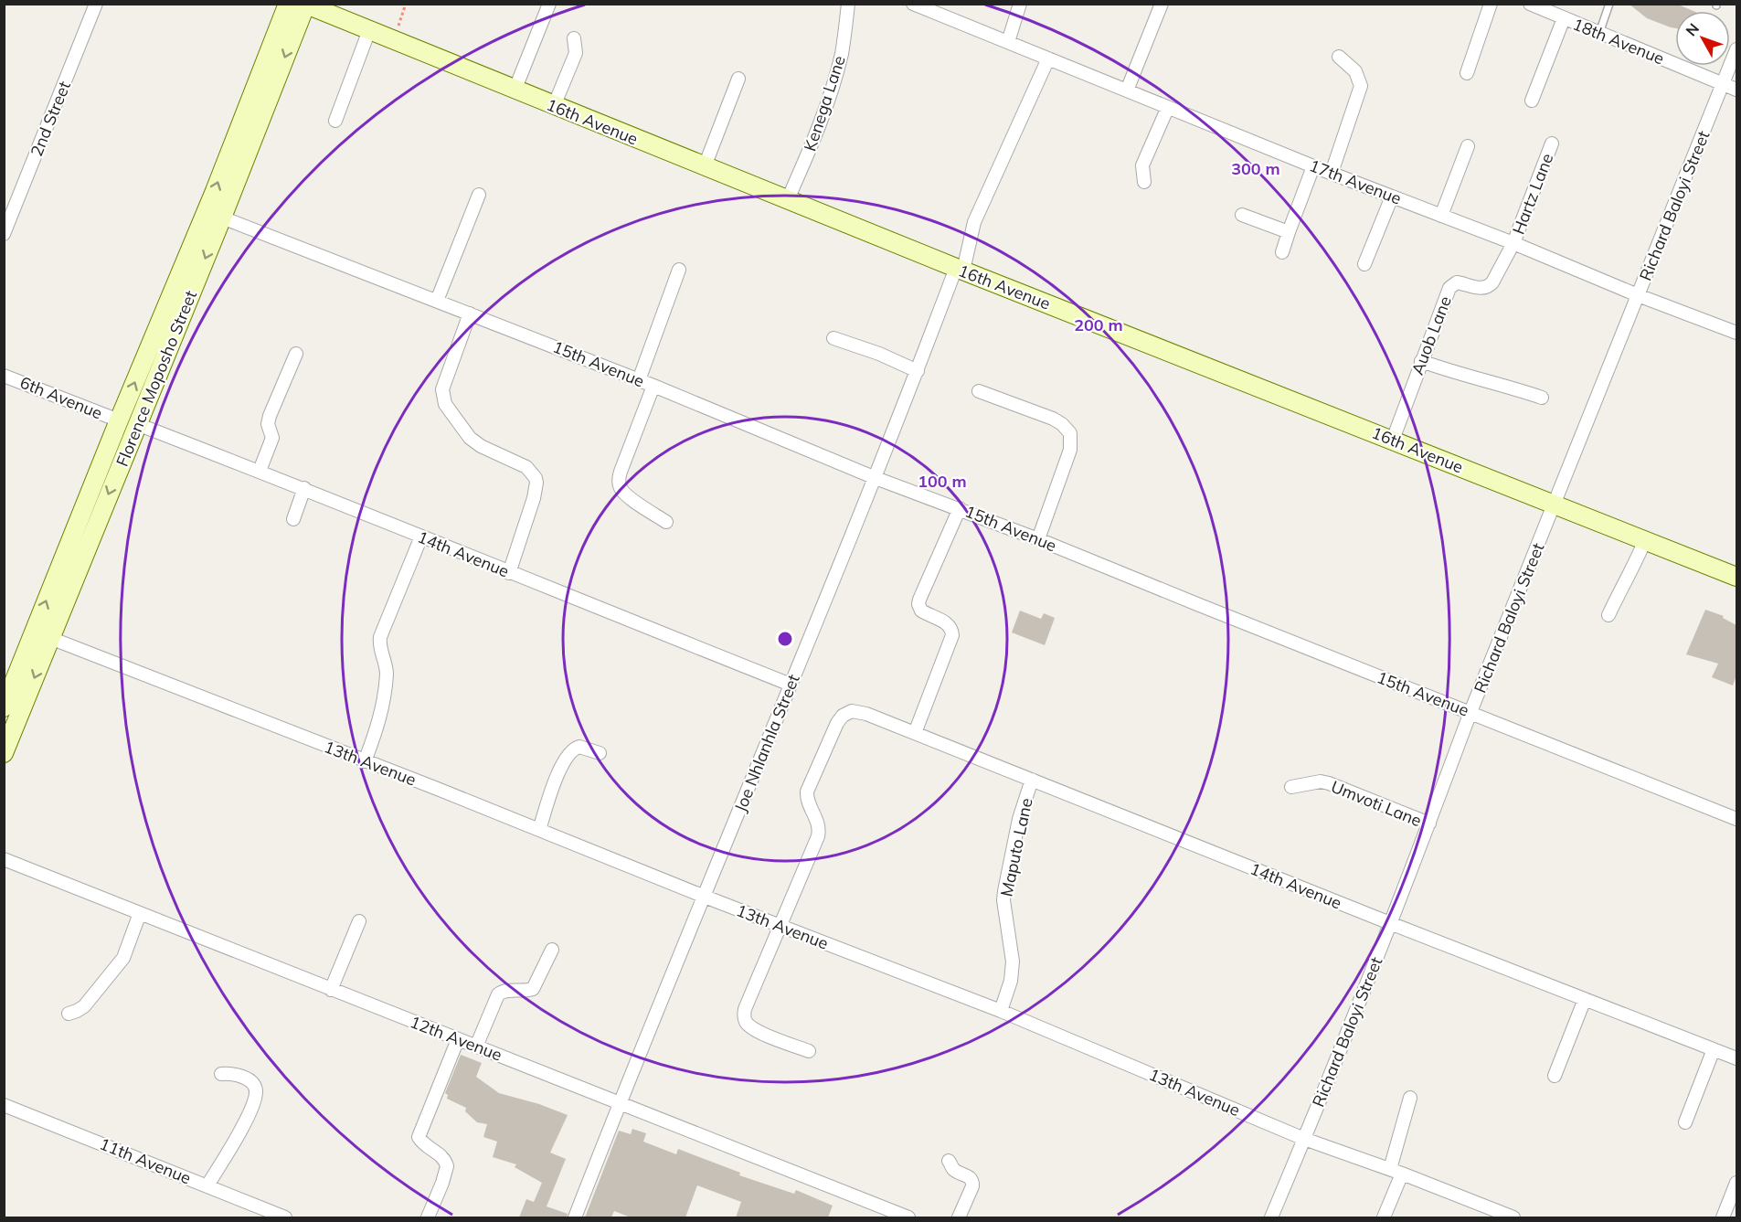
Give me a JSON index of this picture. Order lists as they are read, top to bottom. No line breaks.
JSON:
{"streets":{"street":["18th Avenue","Kenega Lane","2nd Street","16th Avenue","17th Avenue","Hartz Lane","Richard Baloyi Street","Auob Lane","15th Avenue","Florence Moposho Street","6th Avenue","14th Avenue","Joe Nhlanhla Street","13th Avenue","Umvoti Lane","Maputo Lane","12th Avenue","11th Avenue"]},"crossings":[["18th Avenue","Richard Baloyi Street"],["Kenega Lane","16th Avenue"],["16th Avenue","Richard Baloyi Street"],["16th Avenue","Auob Lane"],["16th Avenue","Florence Moposho Street"],["16th Avenue","Joe Nhlanhla Street"],["17th Avenue","Hartz Lane"],["17th Avenue","Richard Baloyi Street"],["17th Avenue","Auob Lane"],["17th Avenue","Joe Nhlanhla Street"],["Hartz Lane","Auob Lane"],["Richard Baloyi Street","15th Avenue"],["Richard Baloyi Street","14th Avenue"],["Richard Baloyi Street","13th Avenue"],["Richard Baloyi Street","Umvoti Lane"],["15th Avenue","Florence Moposho Street"],["15th Avenue","Joe Nhlanhla Street"],["Florence Moposho Street","6th Avenue"],["Florence Moposho Street","14th Avenue"],["Florence Moposho Street","13th Avenue"],["14th Avenue","Joe Nhlanhla Street"],["14th Avenue","13th Avenue"],["14th Avenue","Maputo Lane"],["Joe Nhlanhla Street","13th Avenue"],["Joe Nhlanhla Street","12th Avenue"],["13th Avenue","Maputo Lane"]],"north":"top left","rings":["300 m","200 m","100 m"]}
